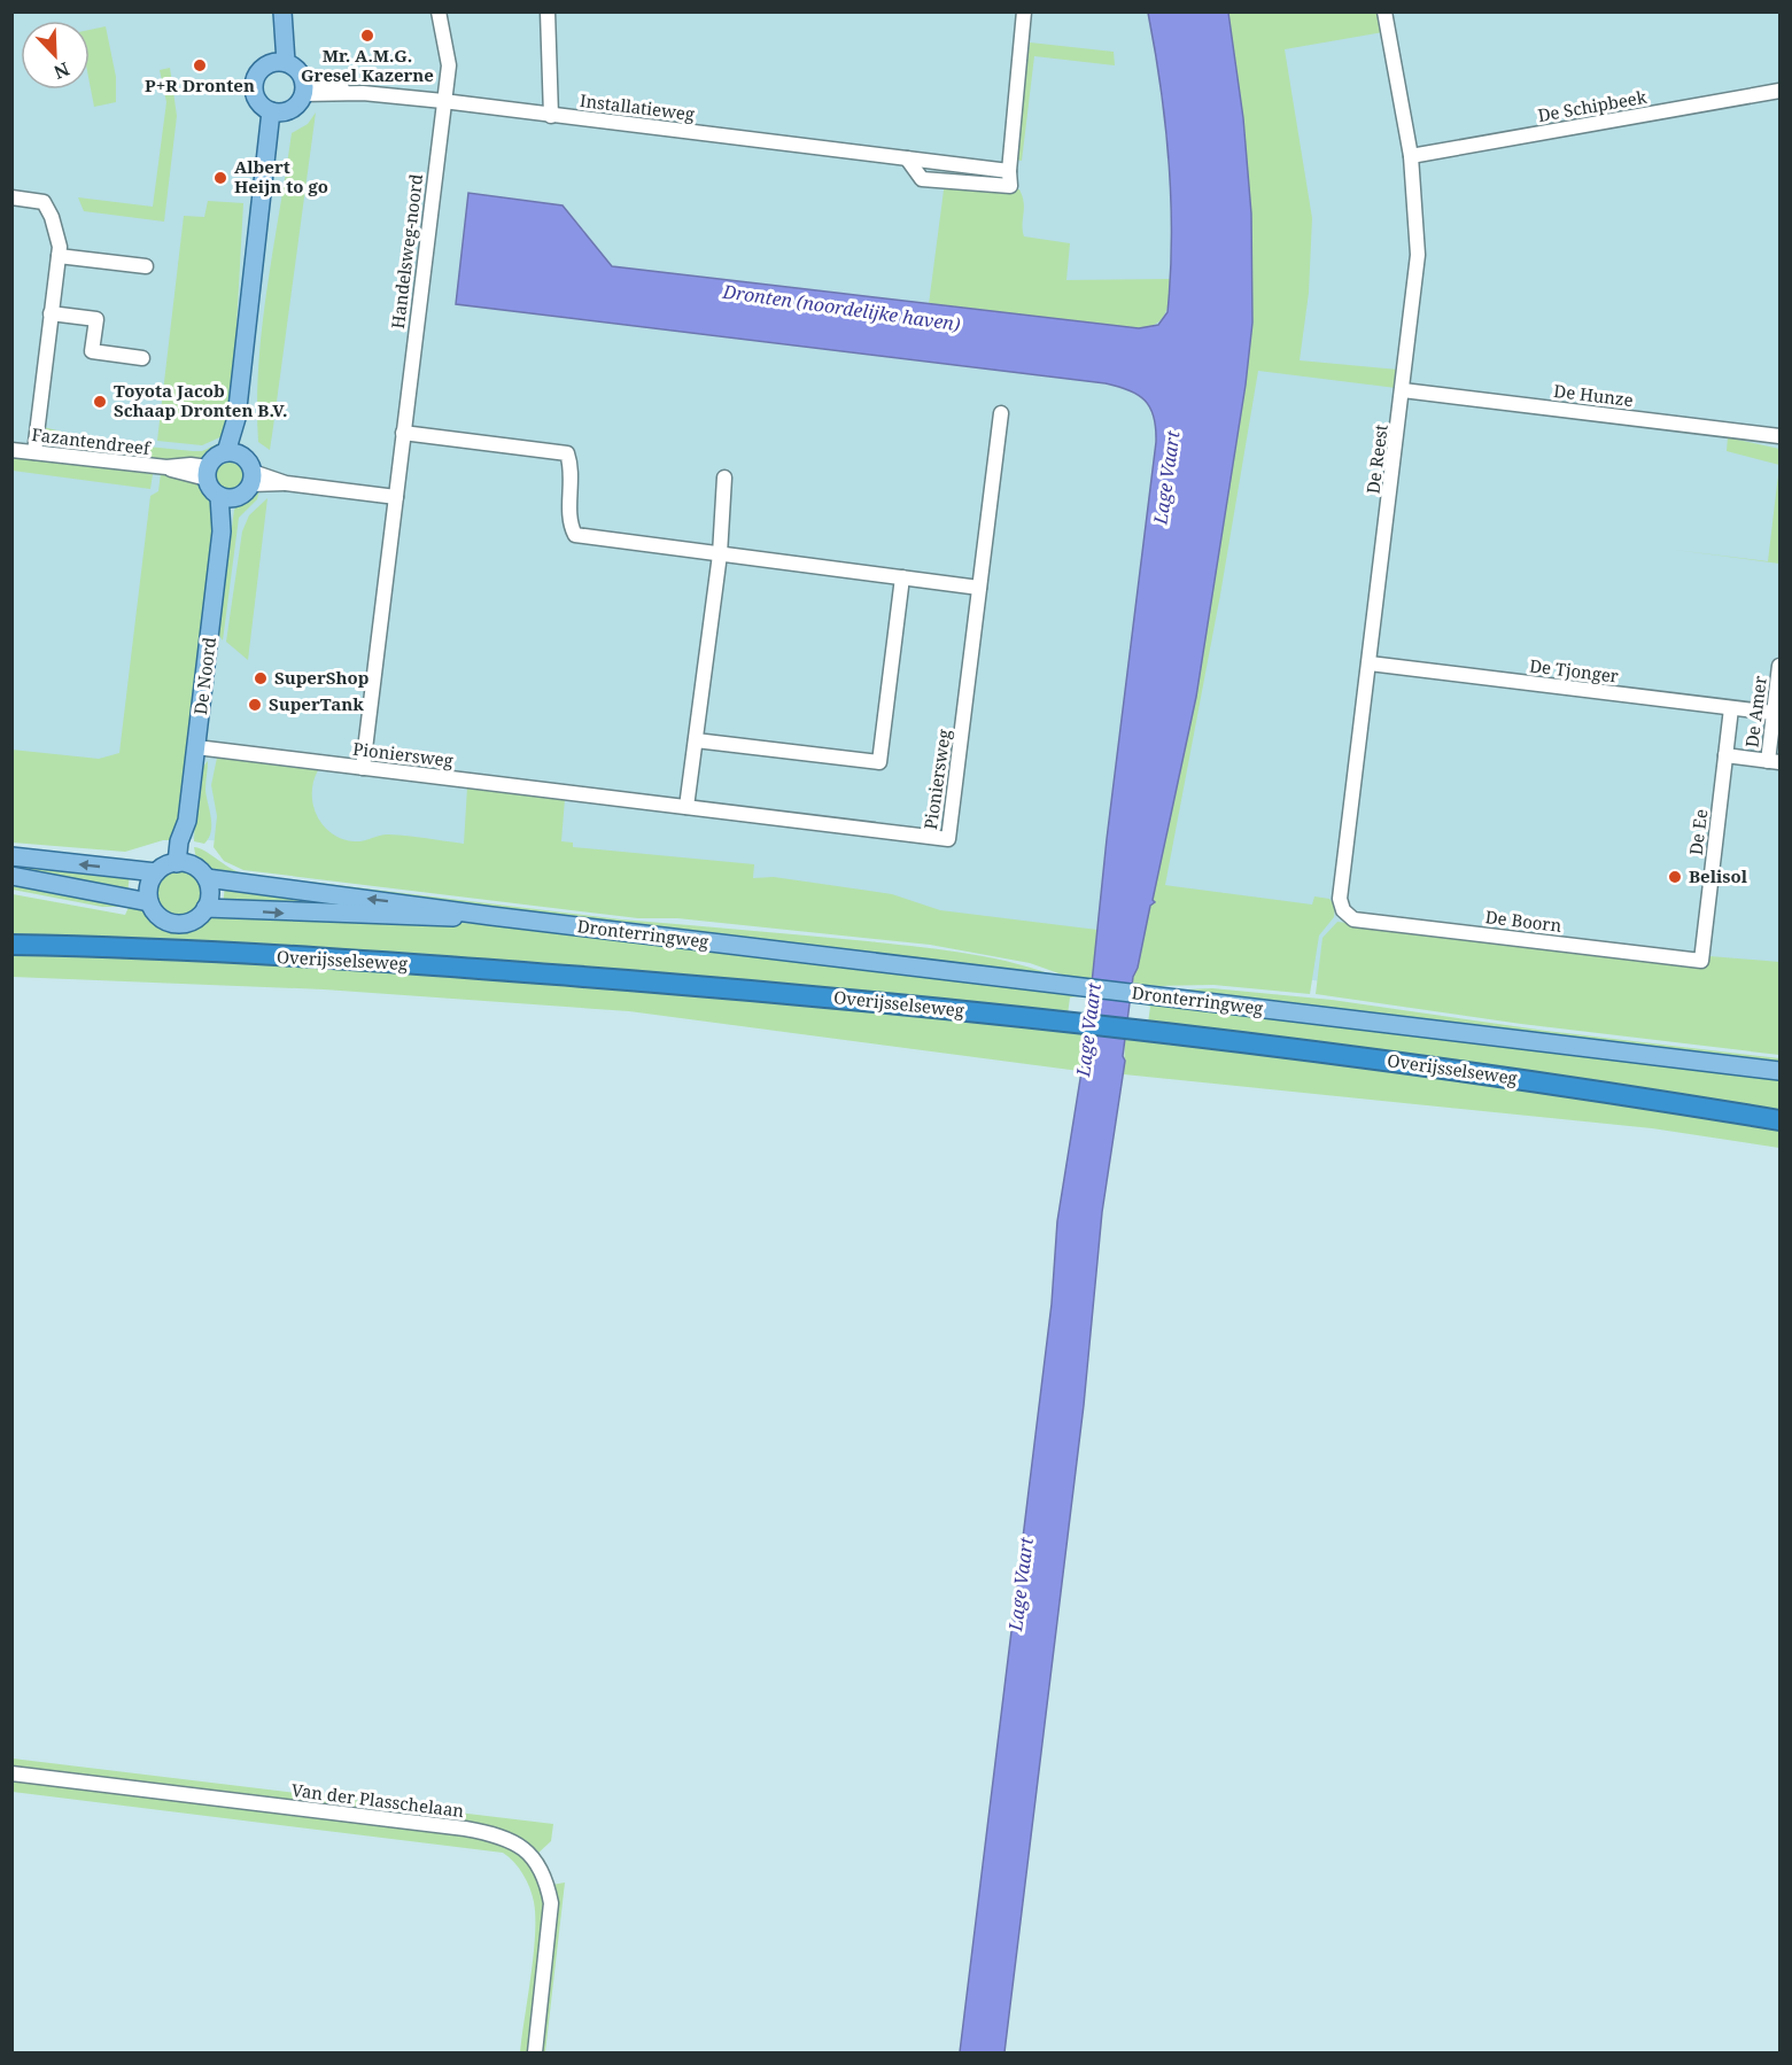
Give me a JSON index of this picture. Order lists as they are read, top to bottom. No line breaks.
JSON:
{"streets":{"highway":["Overijsselseweg"],"main road":["De Noord","Dronterringweg"],"street":["De Schipbeek","Installatieweg","Handelsweg-noord","De Hunze","Fazantendreef","De Reest","De Tjonger","De Amer","Pioniersweg","De Ee","De Boorn","Van der Plasschelaan"]},"crossings":[["De Schipbeek","De Reest"],["Installatieweg","Handelsweg-noord"],["Handelsweg-noord","Pioniersweg"],["De Hunze","De Reest"],["Fazantendreef","De Noord"],["De Reest","De Tjonger"],["De Reest","De Boorn"],["De Tjonger","De Amer"],["De Tjonger","De Ee"],["De Noord","Pioniersweg"],["De Noord","Dronterringweg"],["De Ee","De Boorn"]],"water":["Dronten (noordelijke haven)","Lage Vaart"],"places":["Mr. A.M.G. Gresel Kazerne","P+R Dronten","Albert Heijn to go","Toyota Jacob Schaap Dronten B.V.","SuperShop","SuperTank","Belisol"],"north":"bottom right"}
